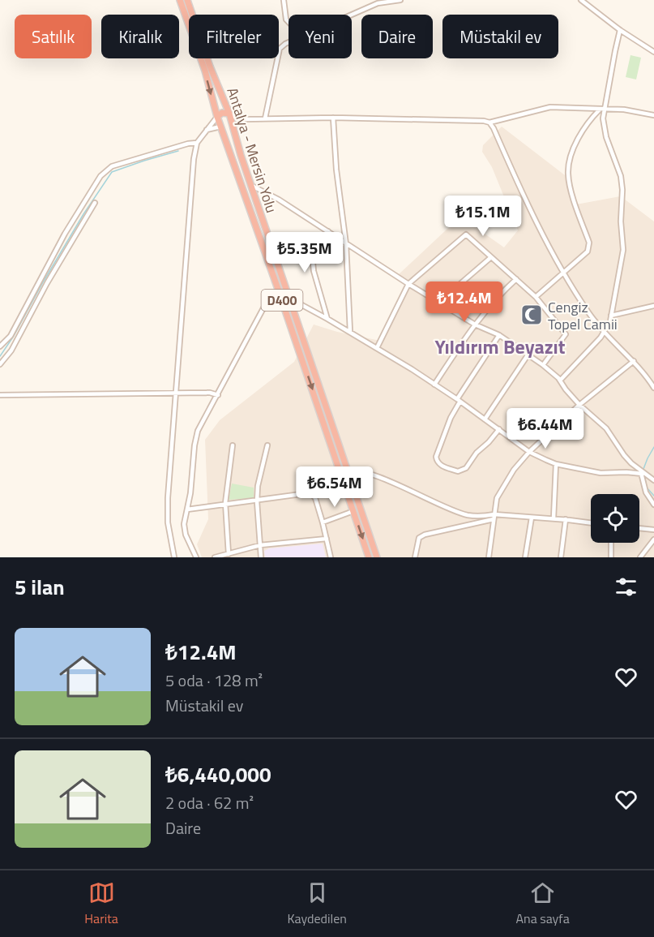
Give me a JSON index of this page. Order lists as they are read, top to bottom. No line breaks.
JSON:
{"streets":{"highway":["Antalya - Mersin Yolu","D400"]},"districts":["Yıldırım Beyazıt"],"places":{"mosque":["Cengiz Topel Camii"]},"page":{"chip":["Satılık","Kiralık","Filtreler","Yeni","Daire","Müstakil ev"],"price":["₺15.1M","₺5.35M","₺12.4M","₺6.44M","₺6.54M"],"heading":"5 ilan","list":[{"name":"₺12.4M","note":"5 oda · 128 m² · Müstakil ev"},{"name":"₺6,440,000","note":"2 oda · 62 m² · Daire"}],"tabs":["Harita","Kaydedilen","Ana sayfa"]}}
